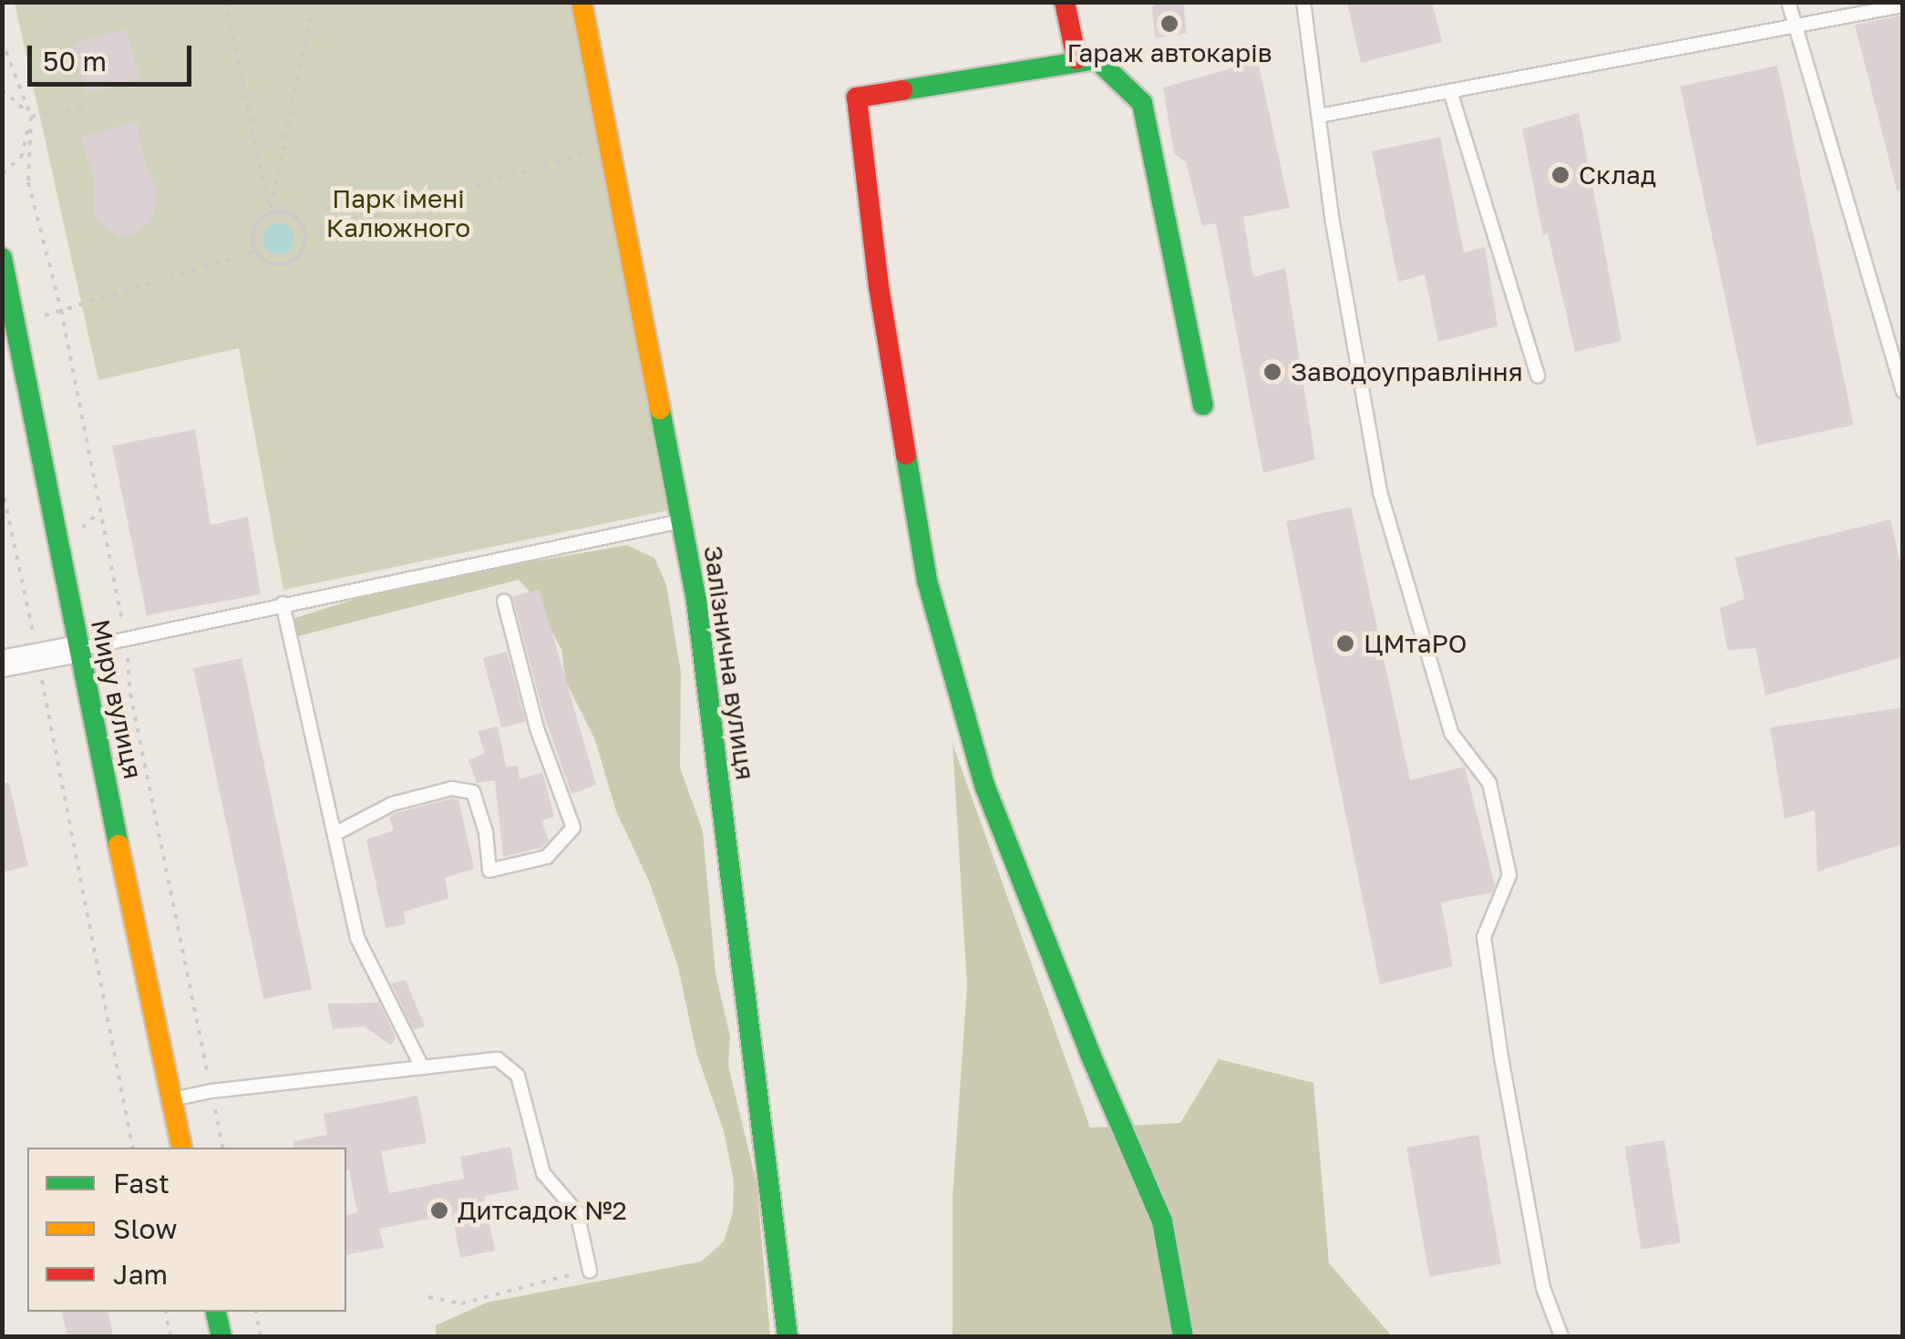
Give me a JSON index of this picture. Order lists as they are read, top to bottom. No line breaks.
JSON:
{"streets":{"street":["Залізнична вулиця","Миру вулиця"]},"parks":["Парк імені Калюжного"],"places":["Гараж автокарів","Склад","Заводоуправління","ЦМтаРО","Дитсадок №2"],"legend":["Fast","Slow","Jam"],"scale_bar":"50 m"}
